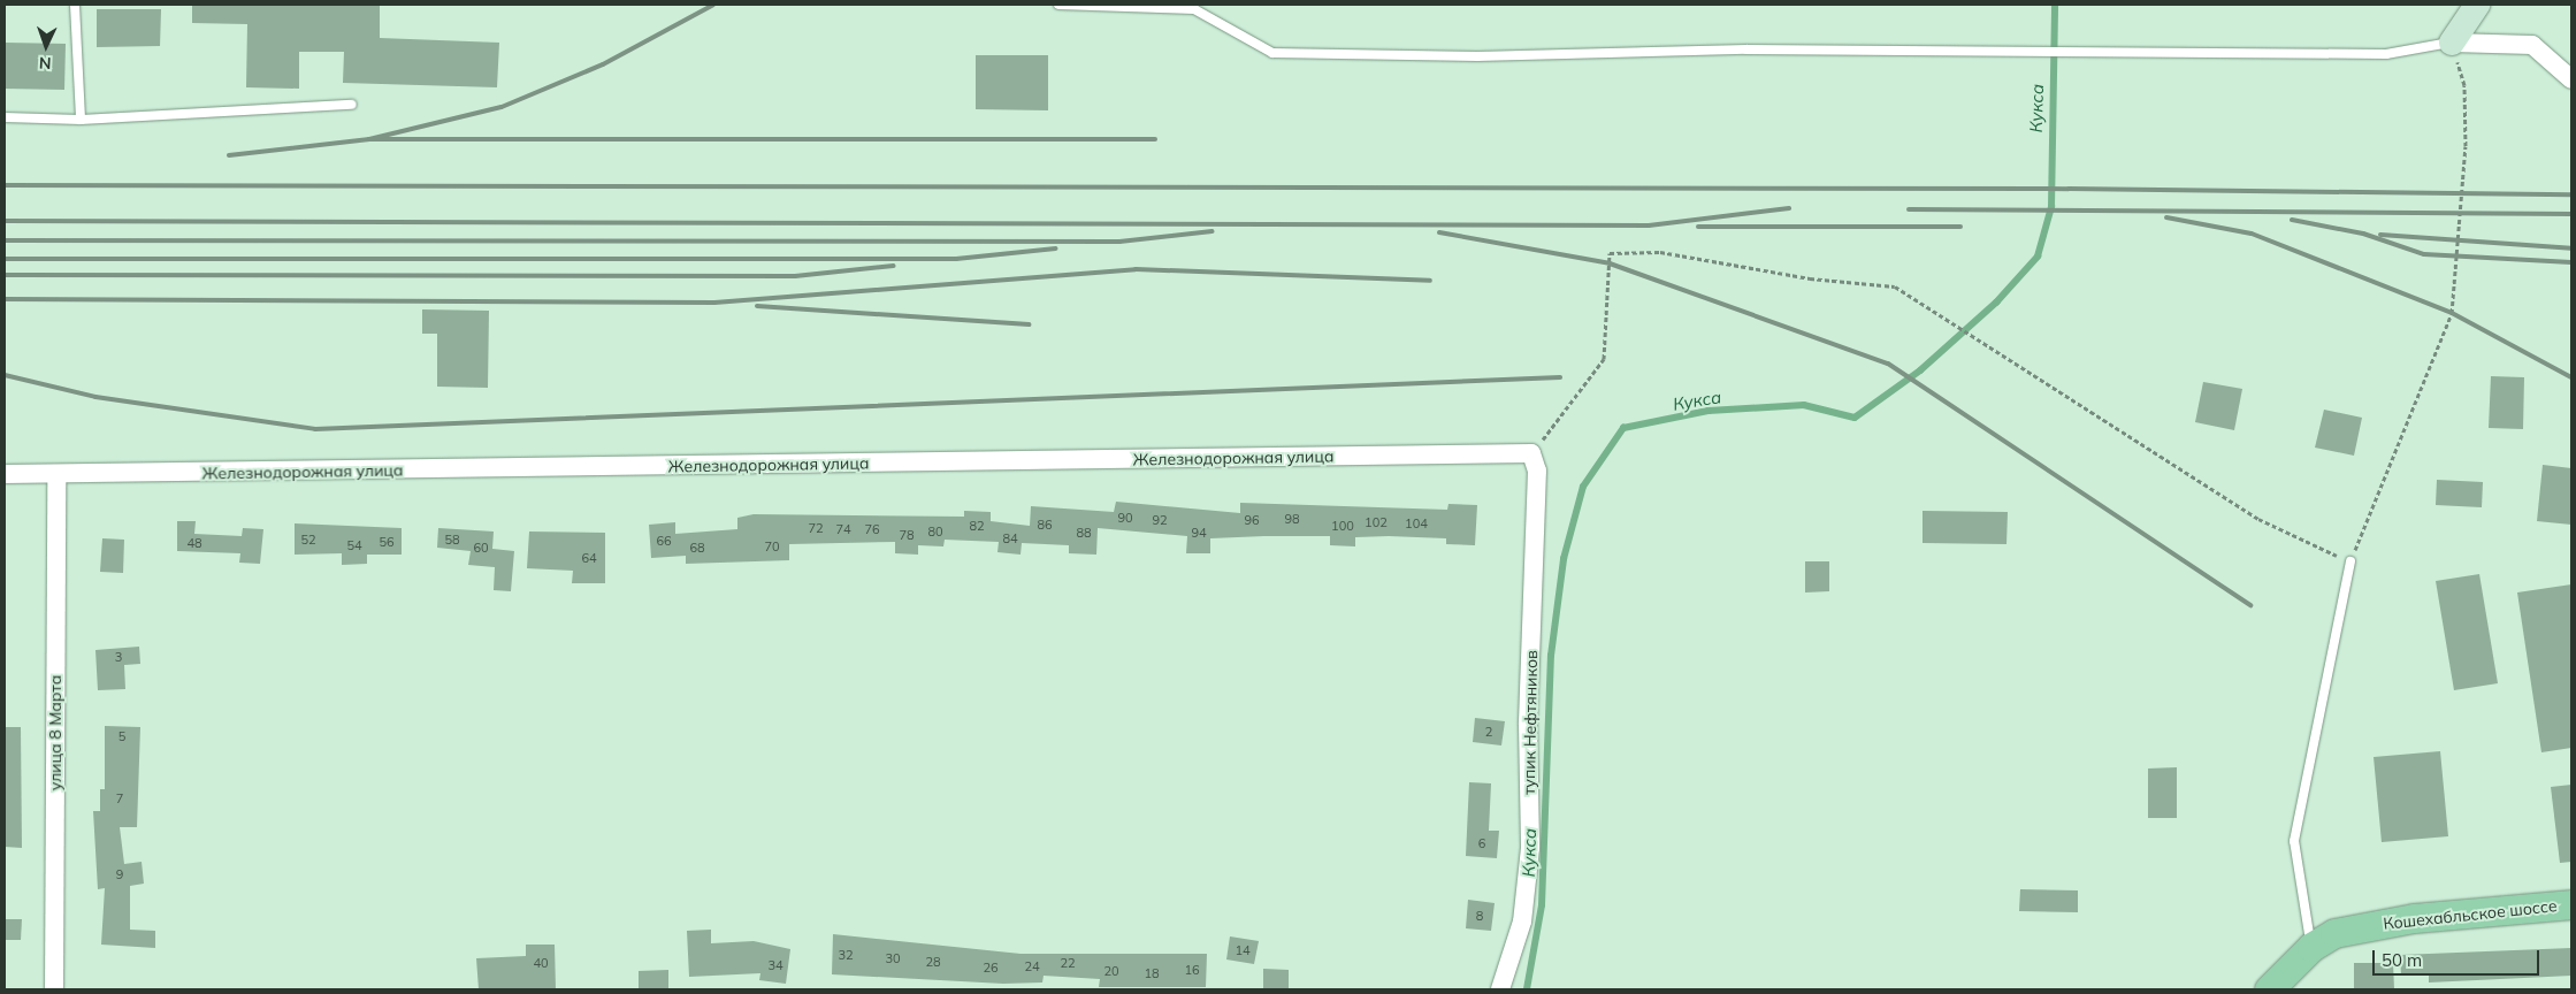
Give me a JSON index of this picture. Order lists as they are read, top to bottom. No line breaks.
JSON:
{"streets":{"main road":["Кошехабльское шоссе"],"street":["Железнодорожная улица","тупик Нефтяников","улица 8 Марта"]},"crossings":[["Железнодорожная улица","тупик Нефтяников"],["Железнодорожная улица","улица 8 Марта"]],"water":["Кукса"],"house_numbers":["90","98","92","96","102","104","86","82","100","72","74","76","80","88","94","78","84","52","58","66","56","48","54","70","60","68","64","3","2","5","7","6","9","8","14","32","30","28","40","22","34","24","26","16","20","18"],"scale_bar":"50 m","north":"bottom"}
